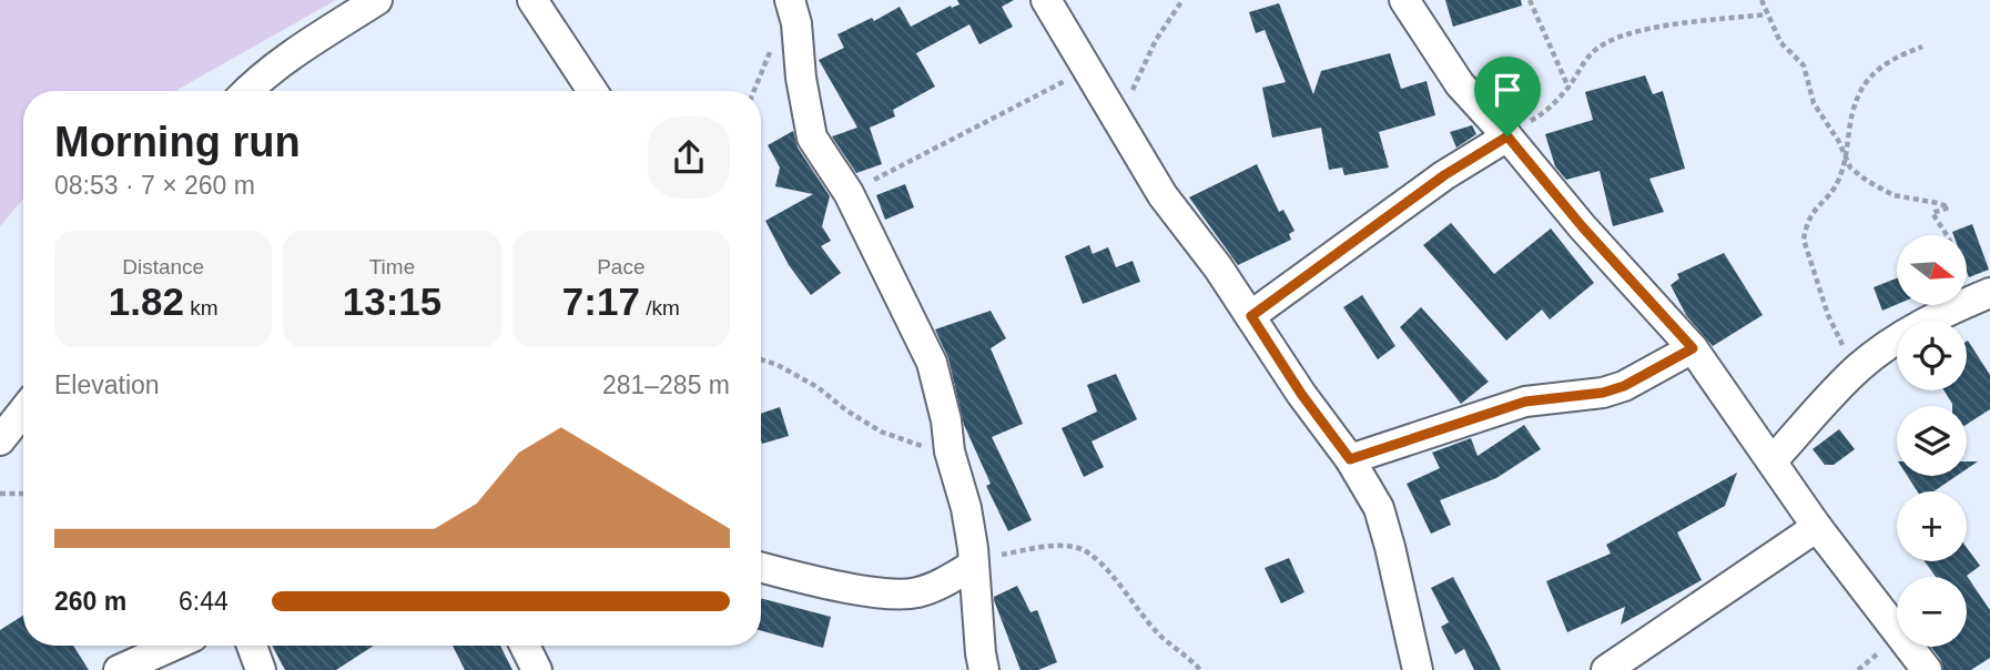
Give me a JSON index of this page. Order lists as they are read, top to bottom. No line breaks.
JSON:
{"north":"right","page":{"heading":["Morning run","08:53 · 7 × 260 m"],"stats":[["Distance","1.82 km"],["Time","13:15"],["Pace","7:17 /km"]],"map_buttons":["+","−"],"chart":["Elevation","281–285 m"],"list":[{"name":"260 m","note":"6:44"}]}}
